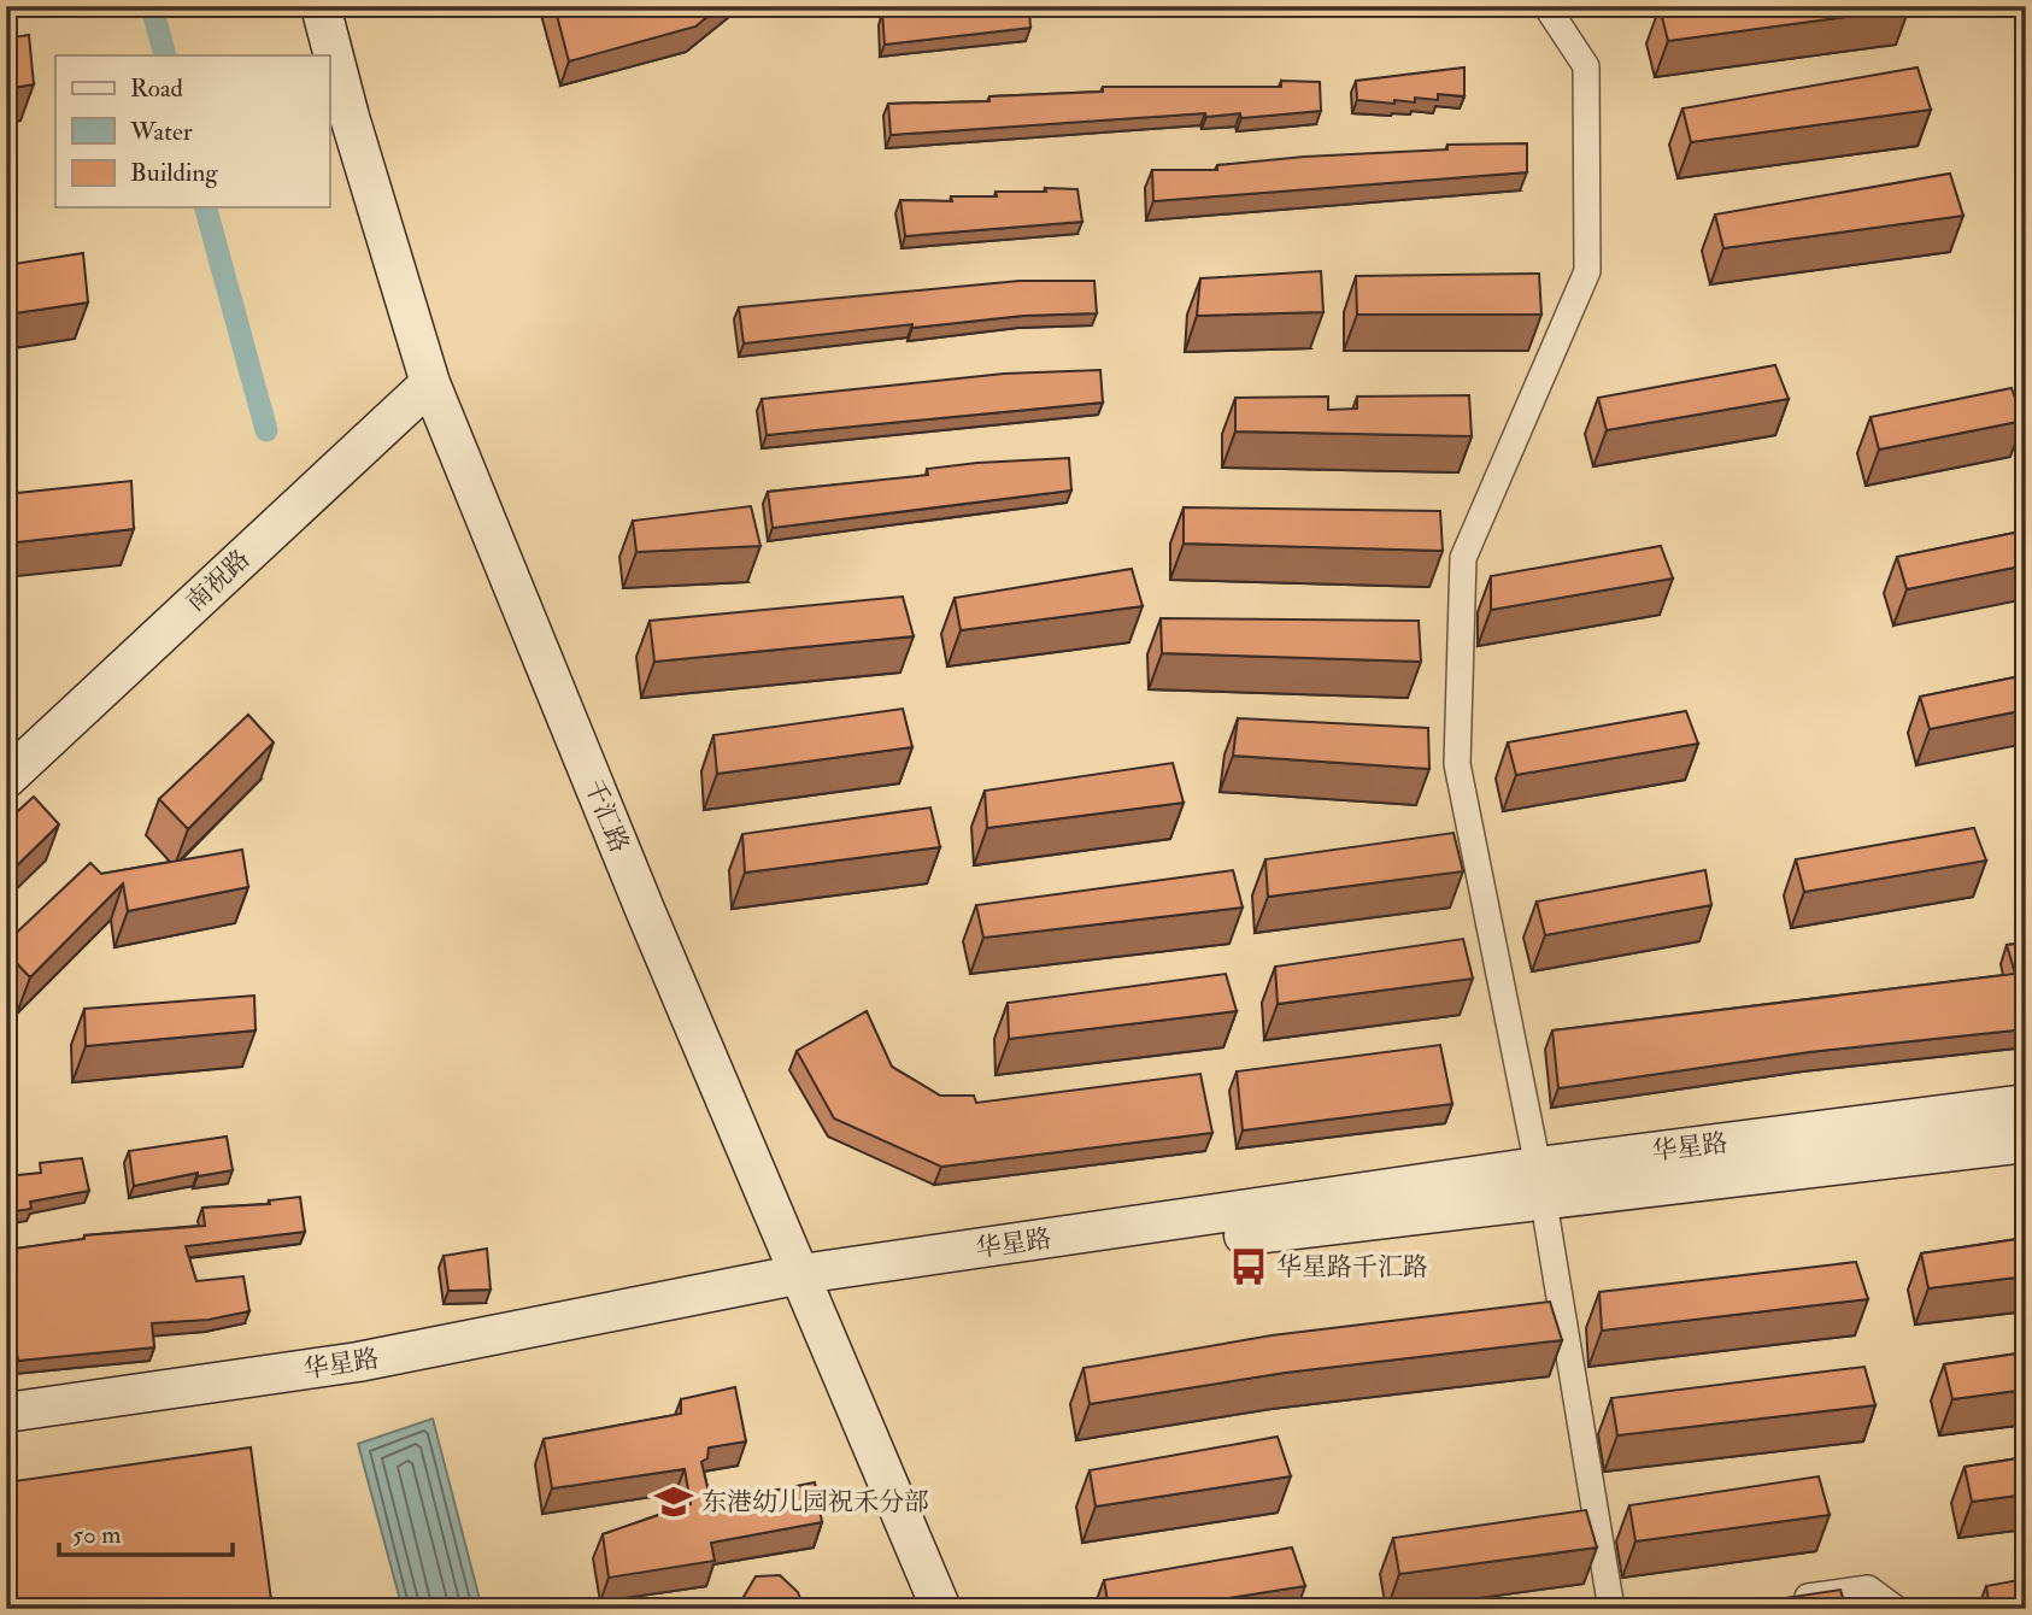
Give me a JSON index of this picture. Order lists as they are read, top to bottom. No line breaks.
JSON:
{"streets":{"street":["南祝路","千汇路","华星路"]},"crossings":[["南祝路","千汇路"],["千汇路","华星路"]],"places":{"bus stop":["华星路千汇路"],"school or university":["东港幼儿园祝禾分部"]},"legend":["Road","Water","Building"],"scale_bar":"50 m"}
